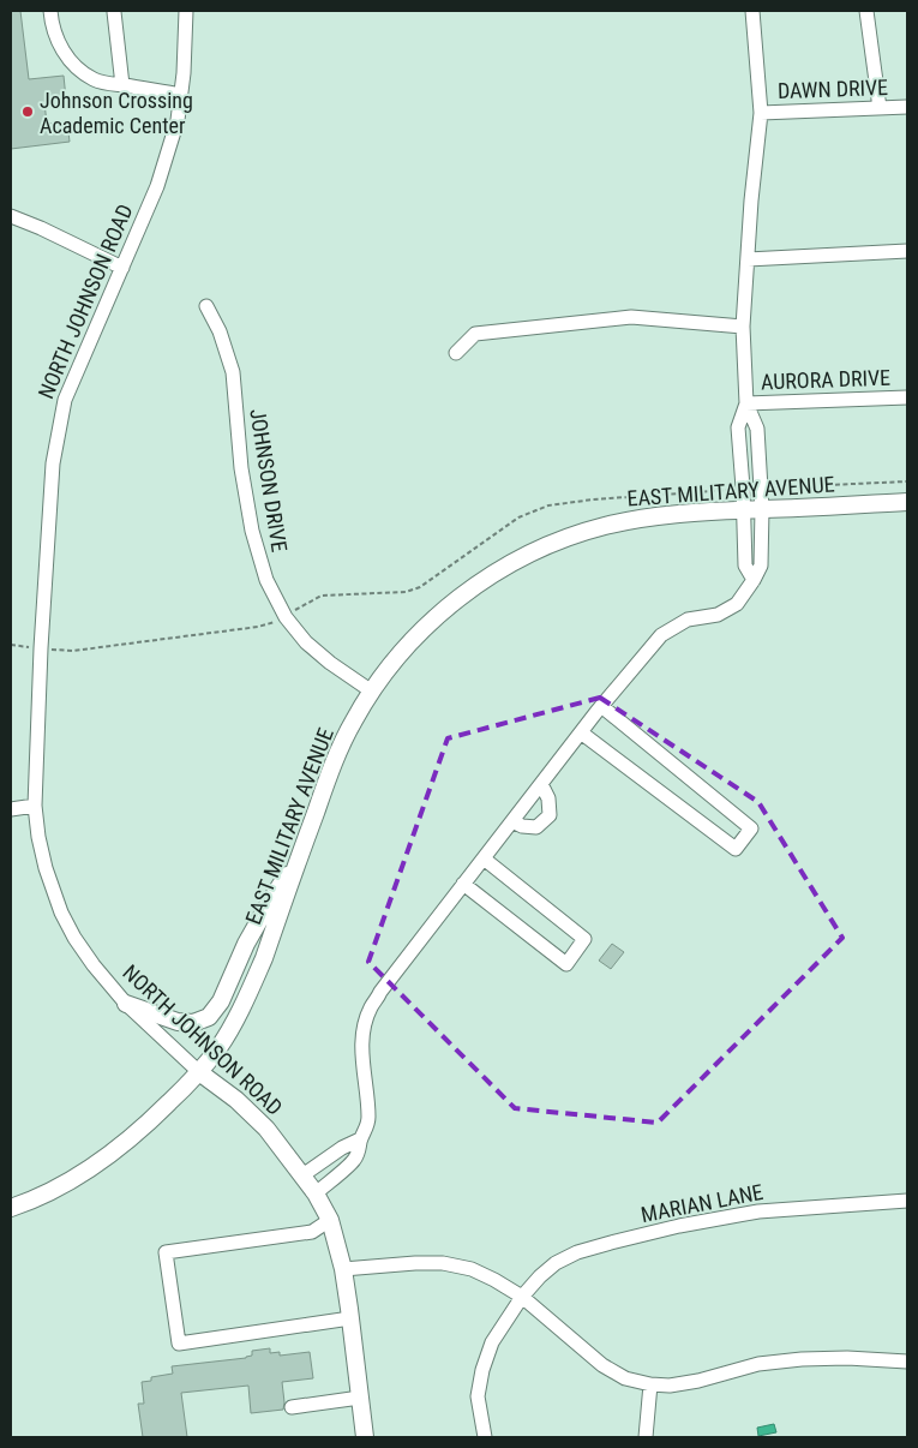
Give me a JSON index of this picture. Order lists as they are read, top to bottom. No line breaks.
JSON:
{"streets":{"main road":["NORTH JOHNSON ROAD","EAST MILITARY AVENUE"],"street":["DAWN DRIVE","AURORA DRIVE","JOHNSON DRIVE","MARIAN LANE"]},"crossings":[["NORTH JOHNSON ROAD","EAST MILITARY AVENUE"],["JOHNSON DRIVE","EAST MILITARY AVENUE"]],"places":["Johnson Crossing Academic Center"]}
